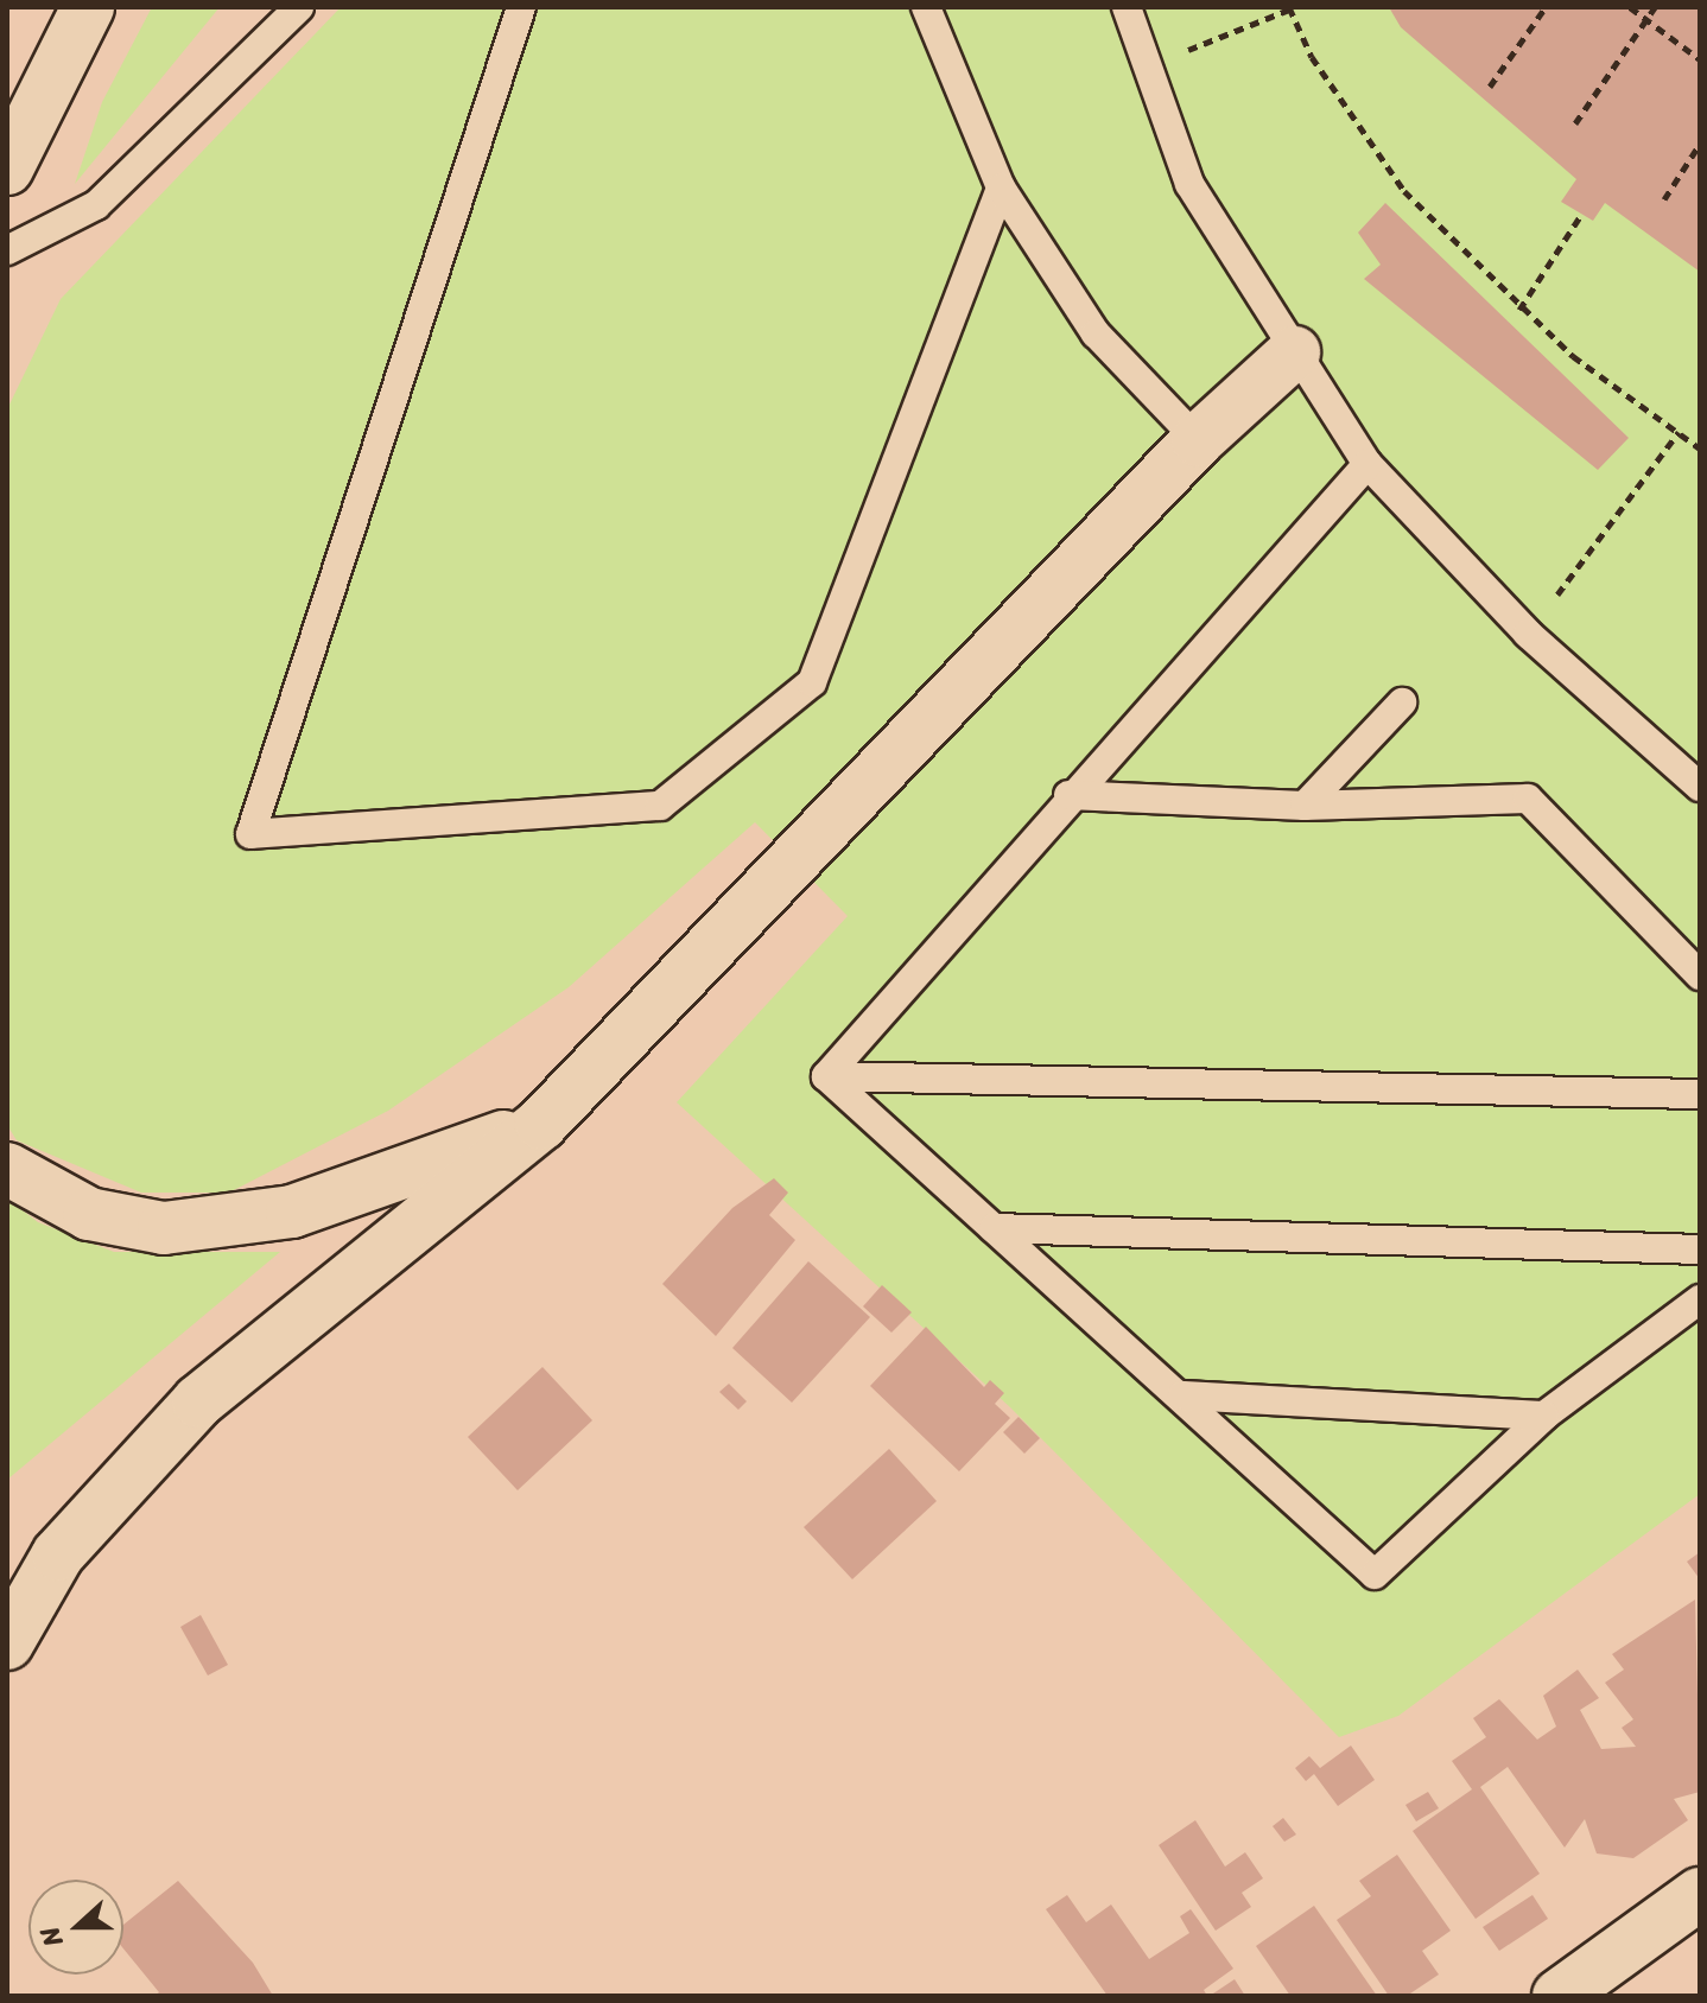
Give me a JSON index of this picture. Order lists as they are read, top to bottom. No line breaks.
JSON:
{"north":"left"}
